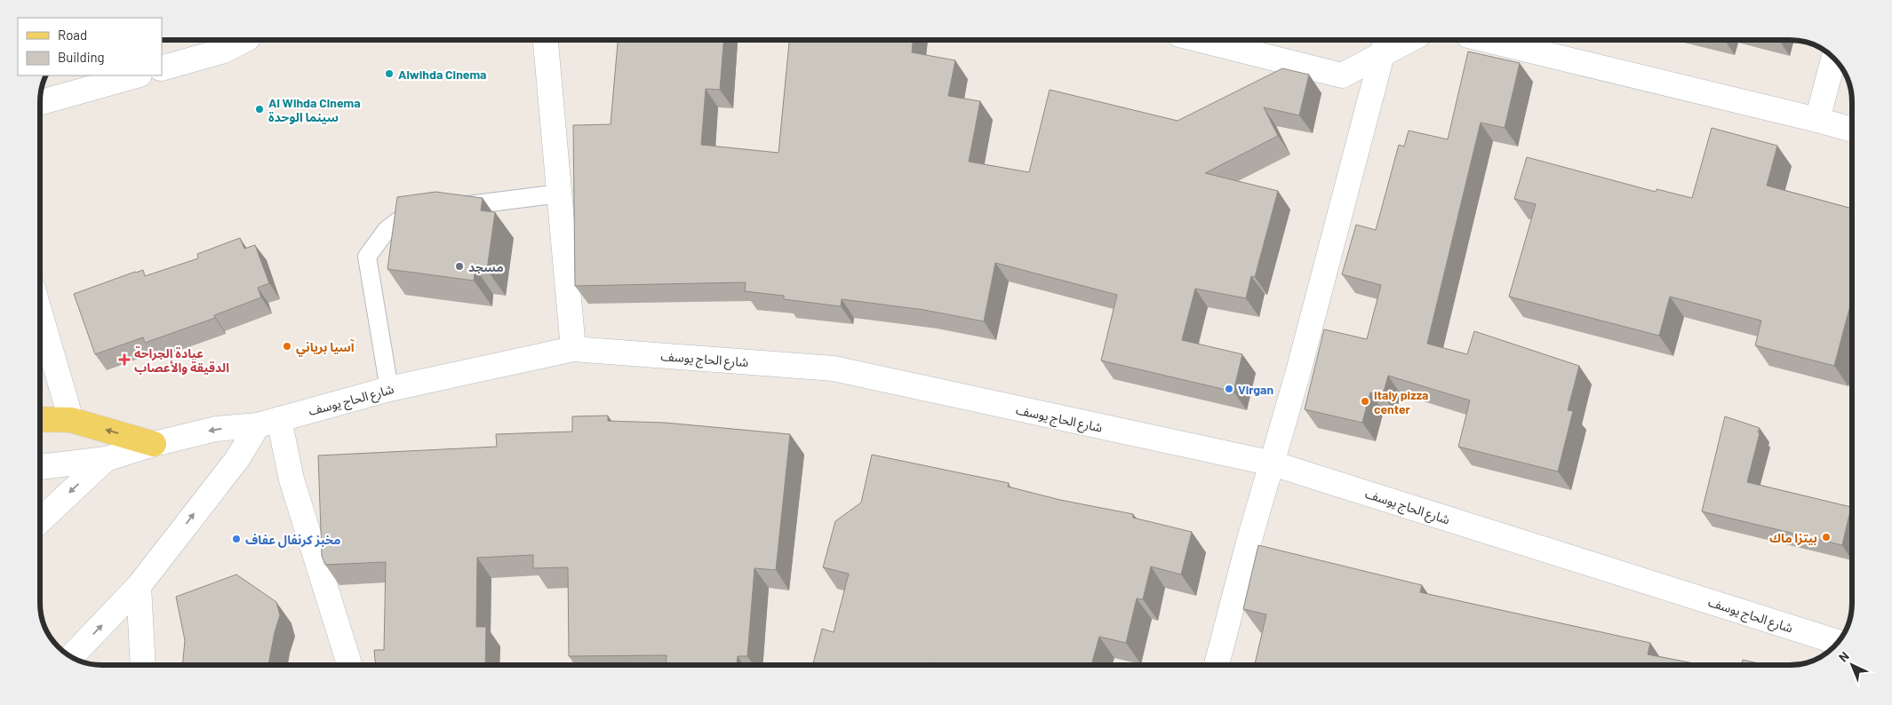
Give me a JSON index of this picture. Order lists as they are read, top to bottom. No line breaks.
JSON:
{"streets":{"main road":["شارع الحاج يوسف"]},"places":{"other":["Alwihda Cinema","Al Wihda Cinema سينما الوحدة","مسجد","آسيا برياني","Virgan","Italy pizza center","بيتزا ماك","مخبز كرنفال عفاف"],"health":["عيادة الجراحة الدقيقة والأعصاب"]},"legend":["Road","Building"],"north":"top left"}
